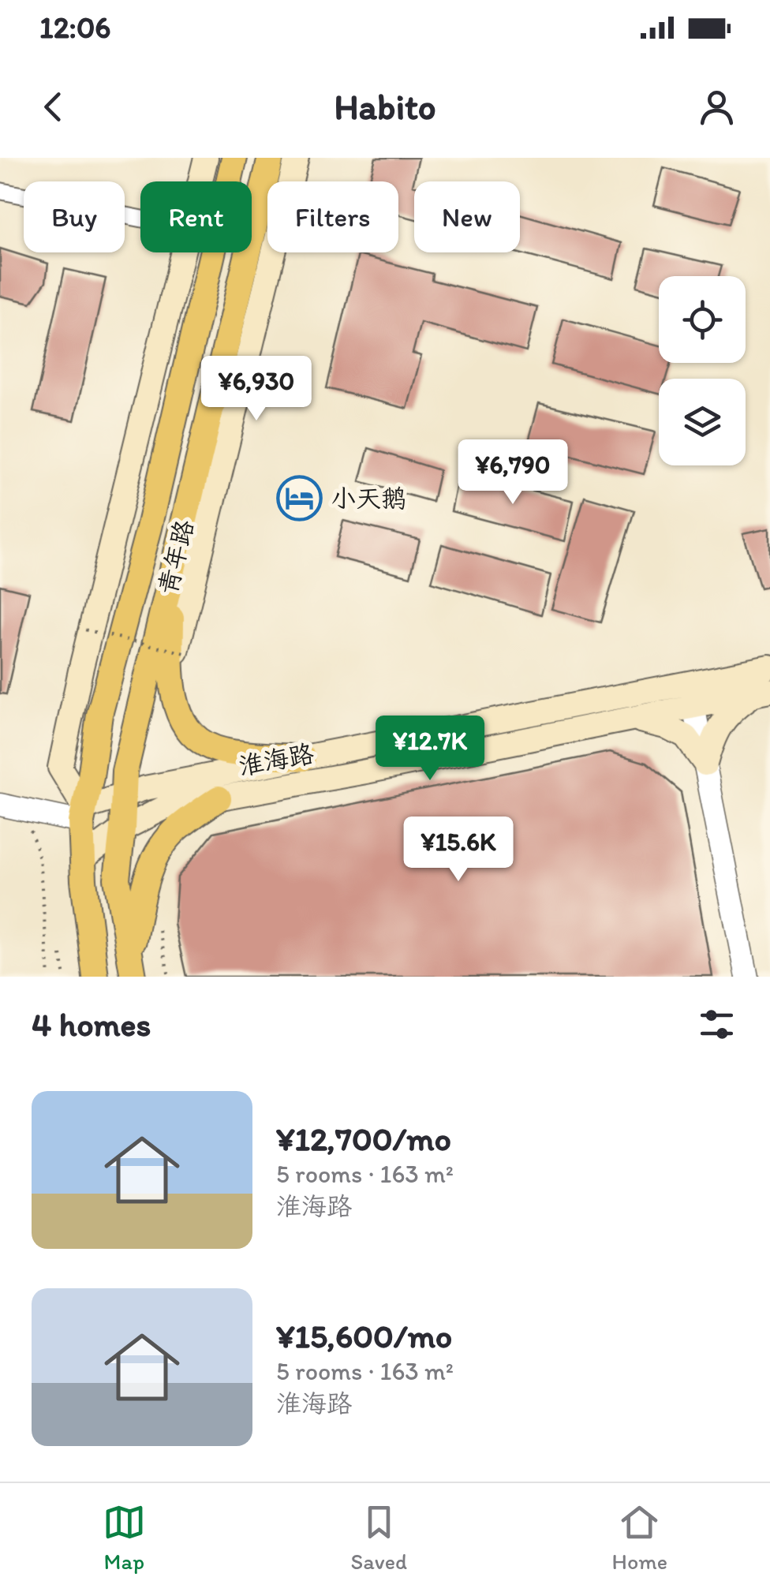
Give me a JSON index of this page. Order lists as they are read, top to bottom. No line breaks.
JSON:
{"streets":{"main road":["青年路","淮海路"]},"crossings":[["青年路","淮海路"]],"places":{"hotel":["小天鹅"]},"page":{"status":"12:06","header":"Habito","chip":["Buy","Rent","Filters","New"],"price":["¥6,930","¥6,790","¥12.7K","¥15.6K"],"heading":"4 homes","list":[{"name":"¥12,700/mo","note":"5 rooms · 163 m² · 淮海路"},{"name":"¥15,600/mo","note":"5 rooms · 163 m² · 淮海路"}],"tabs":["Map","Saved","Home"]}}
